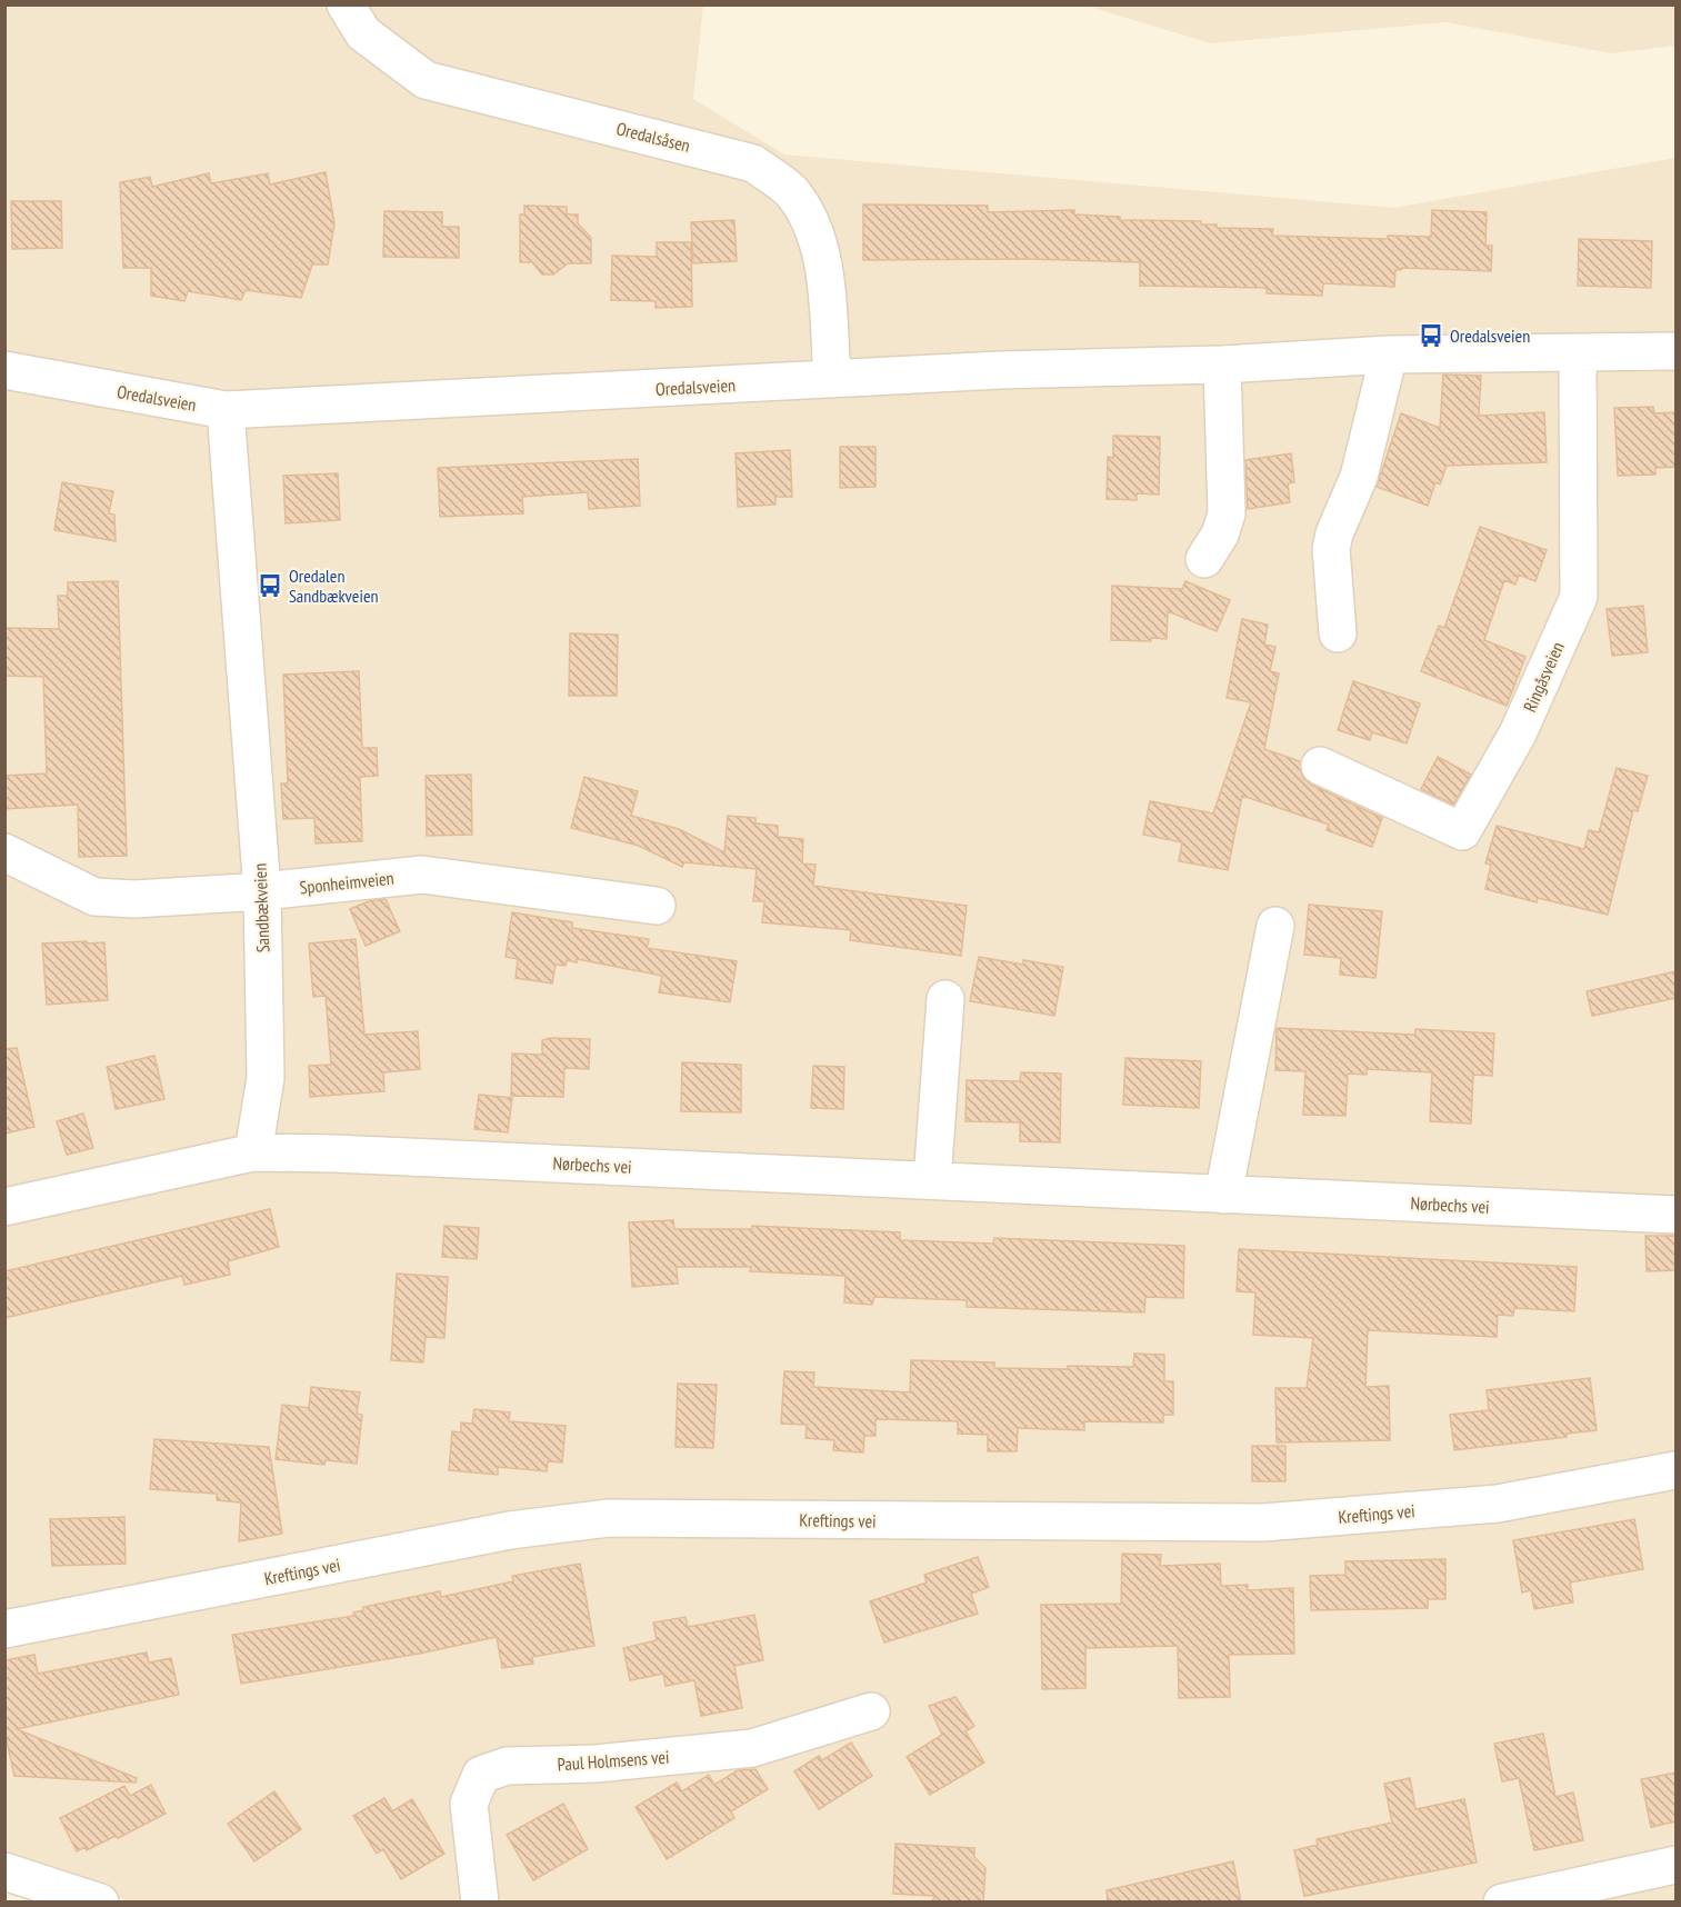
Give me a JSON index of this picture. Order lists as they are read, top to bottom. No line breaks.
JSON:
{"streets":{"street":["Oredalsåsen","Oredalsveien","Ringåsveien","Sponheimveien","Sandbækveien","Nørbechs vei","Kreftings vei","Paul Holmsens vei"]},"crossings":[["Oredalsåsen","Oredalsveien"],["Oredalsveien","Ringåsveien"],["Oredalsveien","Sandbækveien"],["Sponheimveien","Sandbækveien"],["Sandbækveien","Nørbechs vei"]],"places":{"bus stop":["Oredalsveien","Oredalen Sandbækveien"]}}
